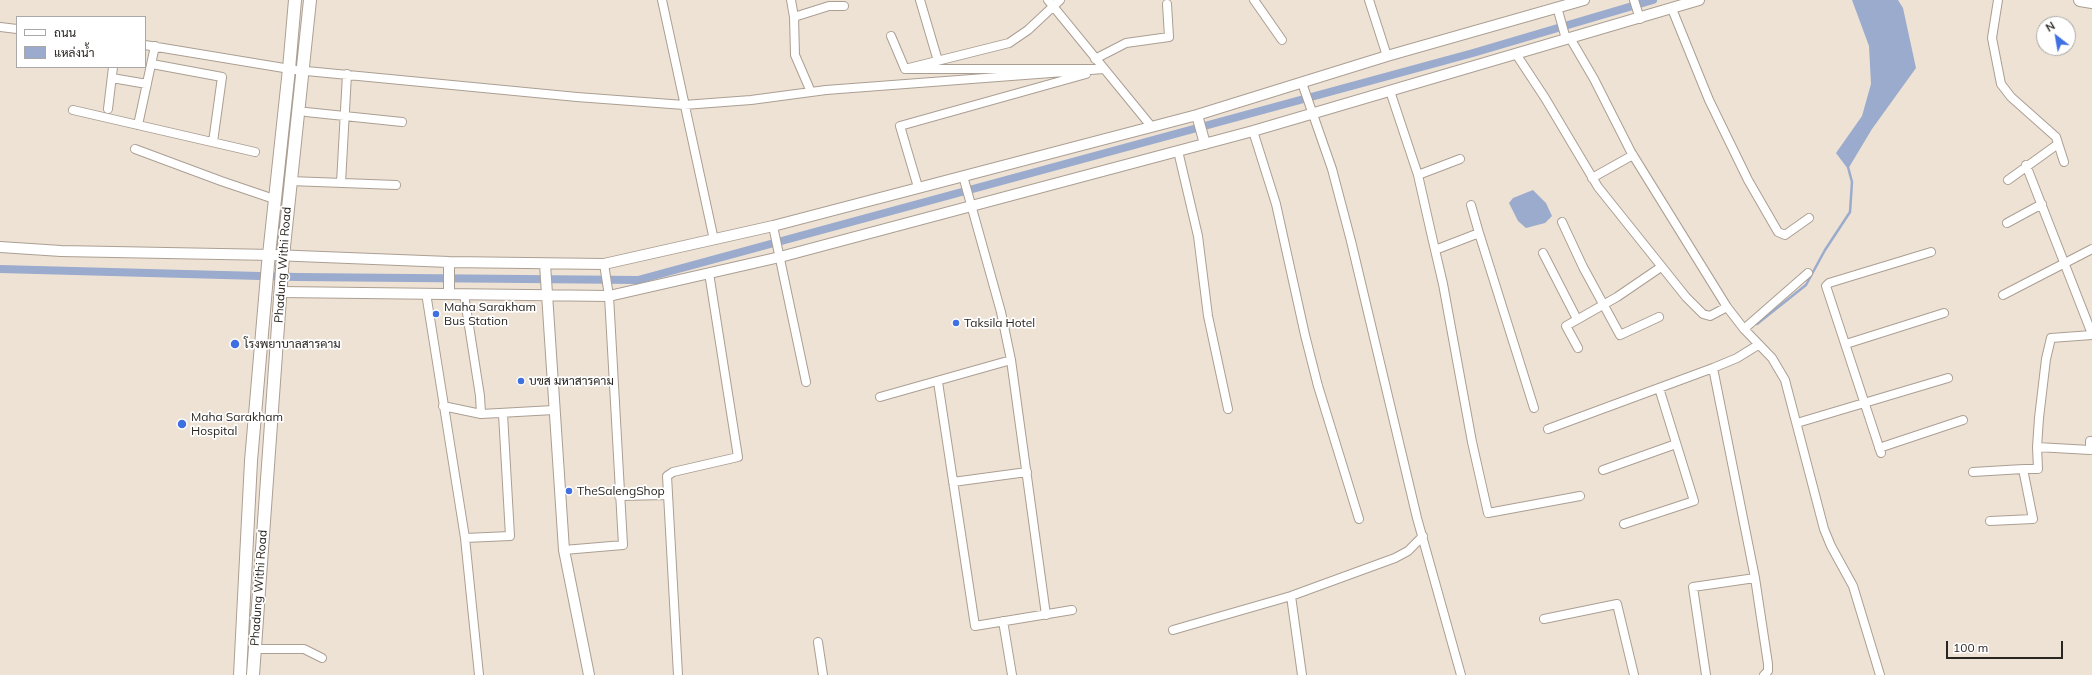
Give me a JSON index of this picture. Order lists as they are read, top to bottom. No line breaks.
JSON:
{"streets":{"main road":["Phadung Withi Road"]},"places":["Maha Sarakham Bus Station","Taksila Hotel","โรงพยาบาลสารคาม","บขส มหาสารคาม","Maha Sarakham Hospital","TheSalengShop"],"legend":["ถนน","แหล่งน้ำ"],"scale_bar":"100 m","north":"top left"}
